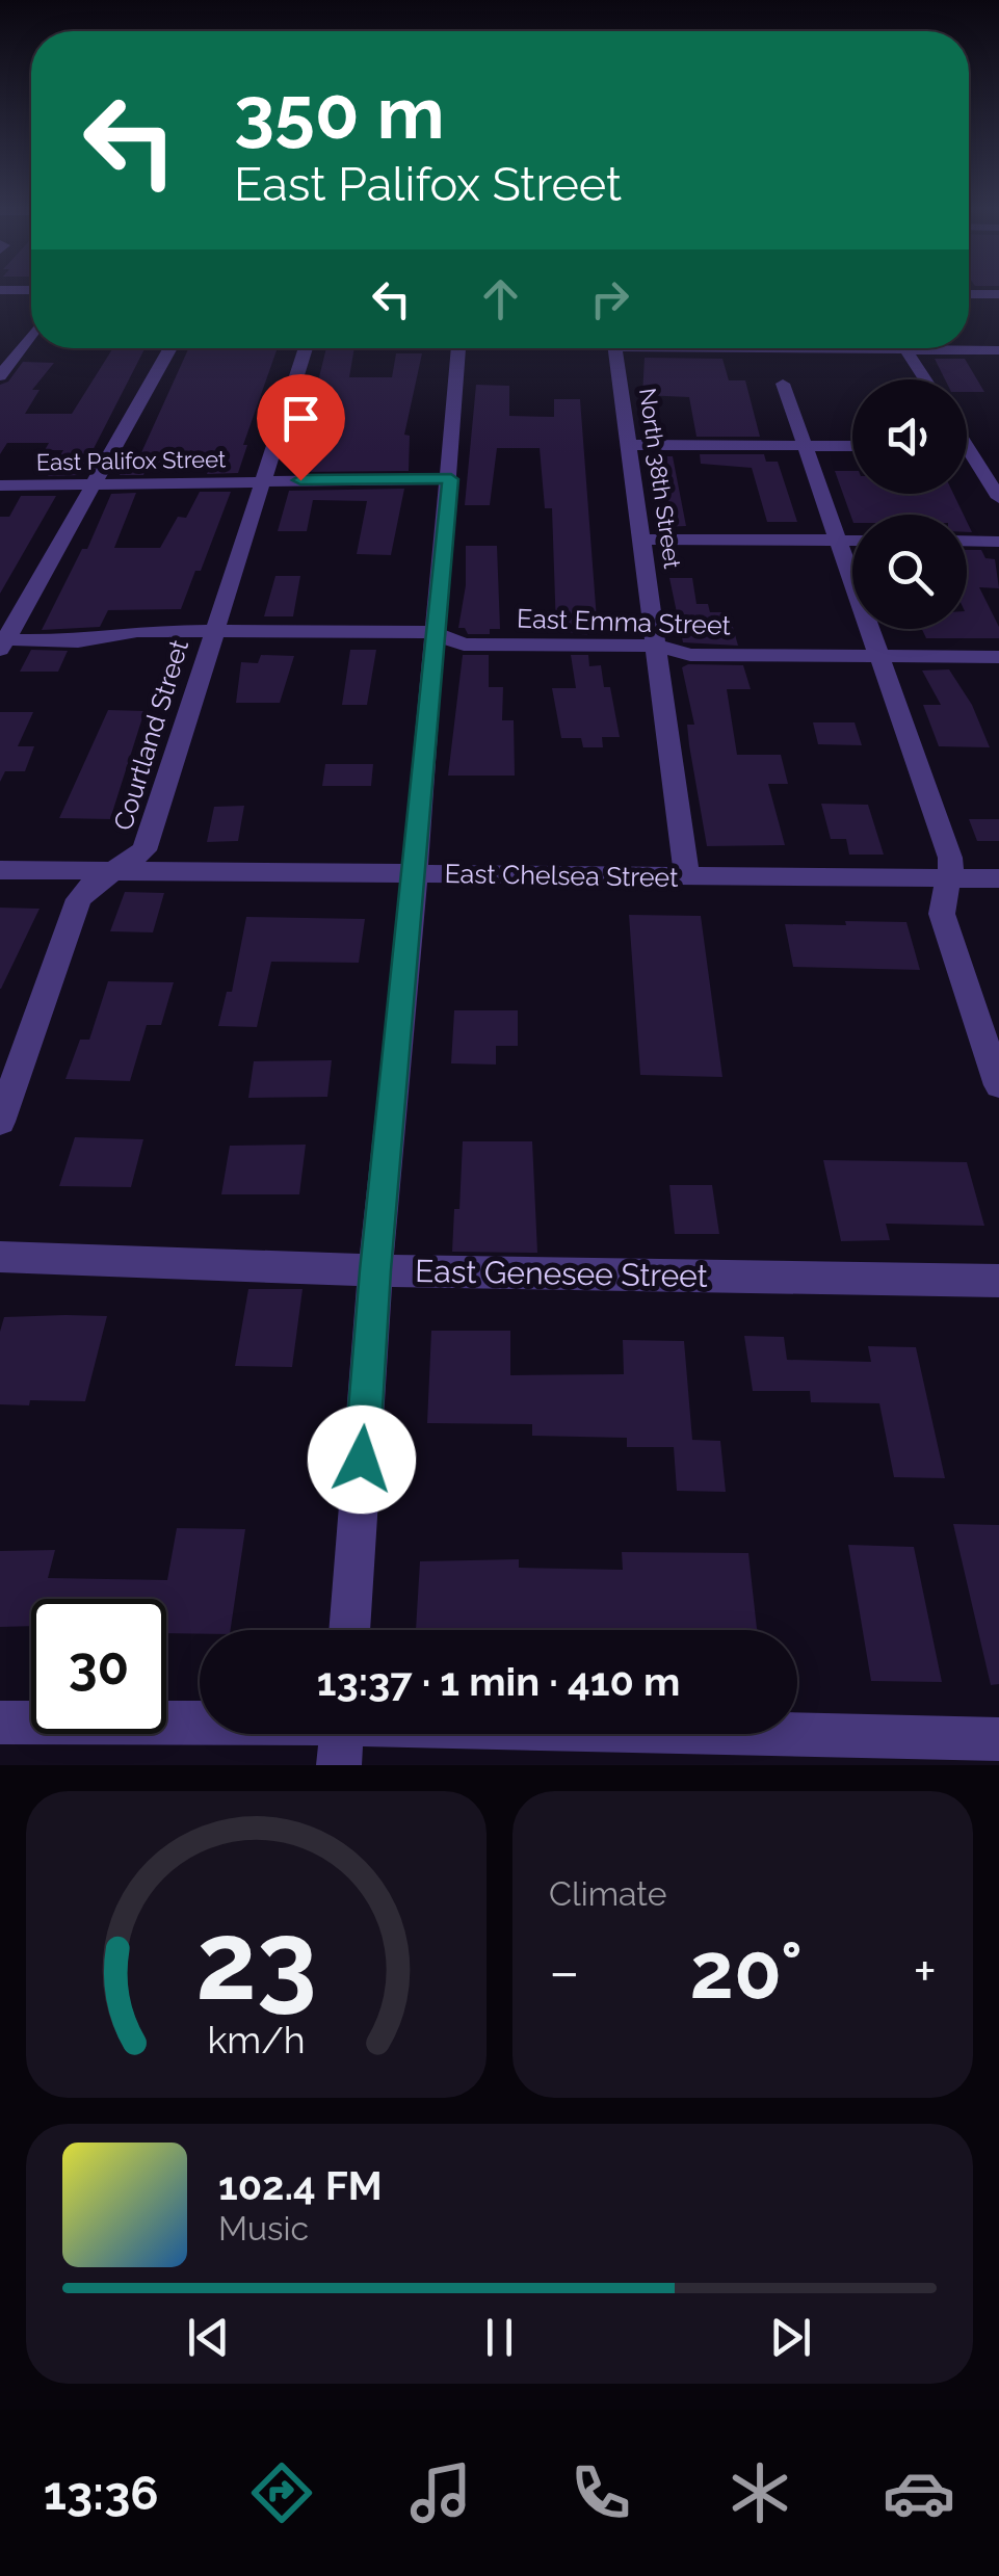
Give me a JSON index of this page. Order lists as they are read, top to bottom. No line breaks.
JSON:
{"streets":{"street":["East Palifox Street","North 38th Street","East Emma Street","Courtland Street","East Chelsea Street","East Genesee Street"]},"crossings":[["East Palifox Street","Courtland Street"],["North 38th Street","East Emma Street"],["North 38th Street","East Chelsea Street"],["East Emma Street","Courtland Street"],["Courtland Street","East Chelsea Street"]],"page":{"turn":["350 m","East Palifox Street"],"limit":"30","trip":"13:37 · 1 min · 410 m","tile":"Climate","heat":["−","20°","+"],"song":["102.4 FM","Music"],"tabs":"13:36","gauge":["23","km/h"]}}
